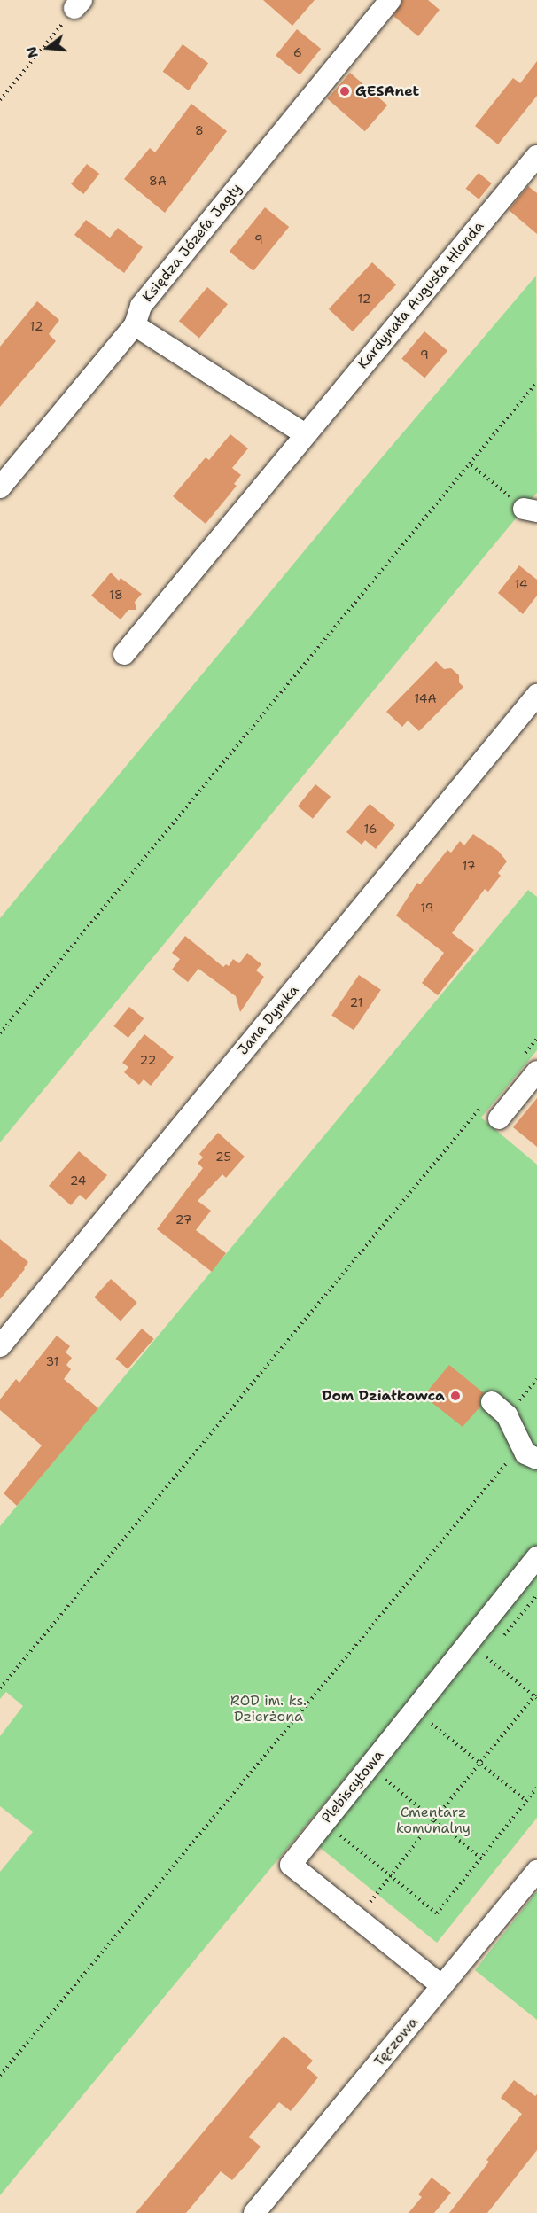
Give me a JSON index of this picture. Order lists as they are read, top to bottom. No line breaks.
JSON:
{"streets":{"street":["Księdza Józefa Jagły","Kardynała Augusta Hlonda","Jana Dymka","Plebiscytowa","Tęczowa"]},"crossings":[["Plebiscytowa","Tęczowa"]],"parks":["ROD im. ks. Dzierżona","Cmentarz komunalny"],"places":["GESAnet","Dom Działkowca"],"house_numbers":["6","8","8A","9","12","12","9","14","18","14A","16","17","19","21","22","25","24","27","31"],"north":"left"}
